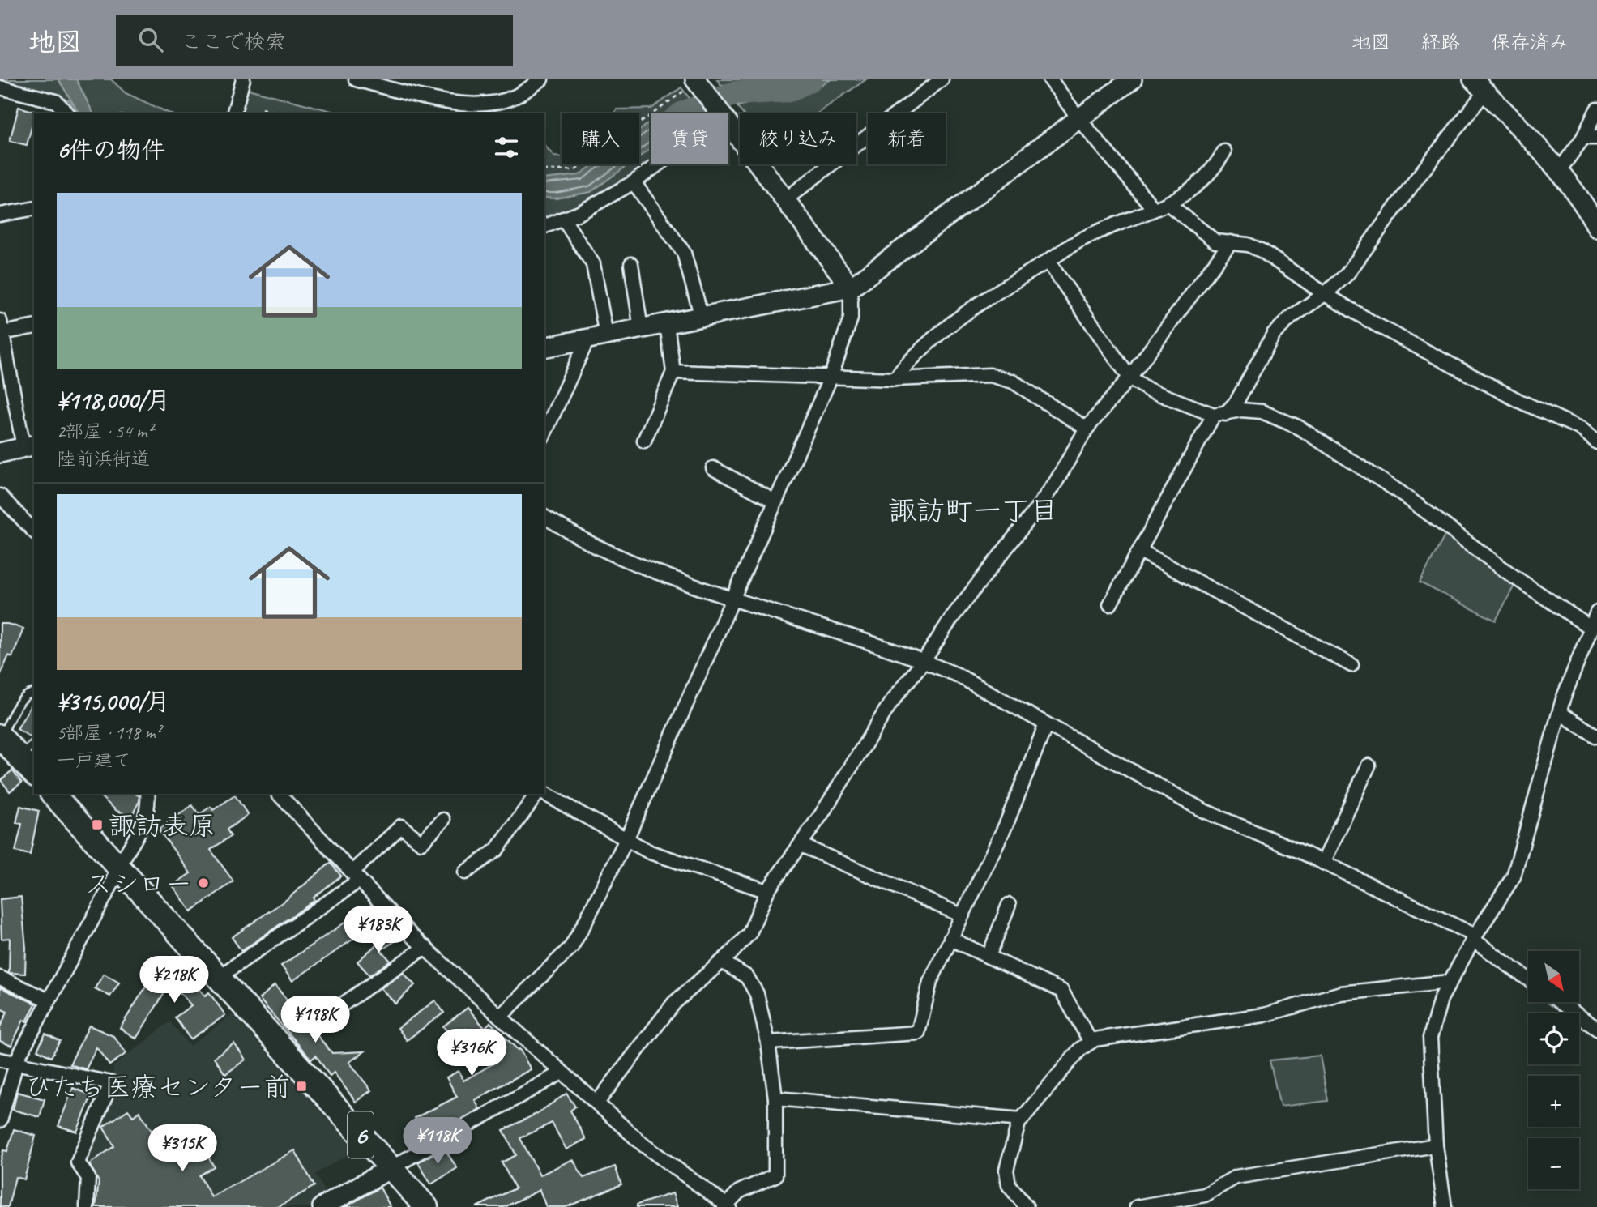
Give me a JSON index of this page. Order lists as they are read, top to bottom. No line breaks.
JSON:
{"streets":{"highway":["6"]},"districts":["諏訪町一丁目"],"places":{"transit":["諏訪表原","ひたち医療センター前"],"other":["スシロー"]},"north":"bottom right","page":{"header":"地図","search":"ここで検索","nav":["地図","経路","保存済み"],"chip":["購入","賃貸","絞り込み","新着"],"heading":"6件の物件","list":[{"name":"¥118,000/月","note":"2部屋 · 54 m² · 陸前浜街道"},{"name":"¥315,000/月","note":"5部屋 · 118 m² · 一戸建て"}],"price":["¥183K","¥218K","¥198K","¥316K","¥118K","¥315K"],"map_buttons":["+","−"]}}
